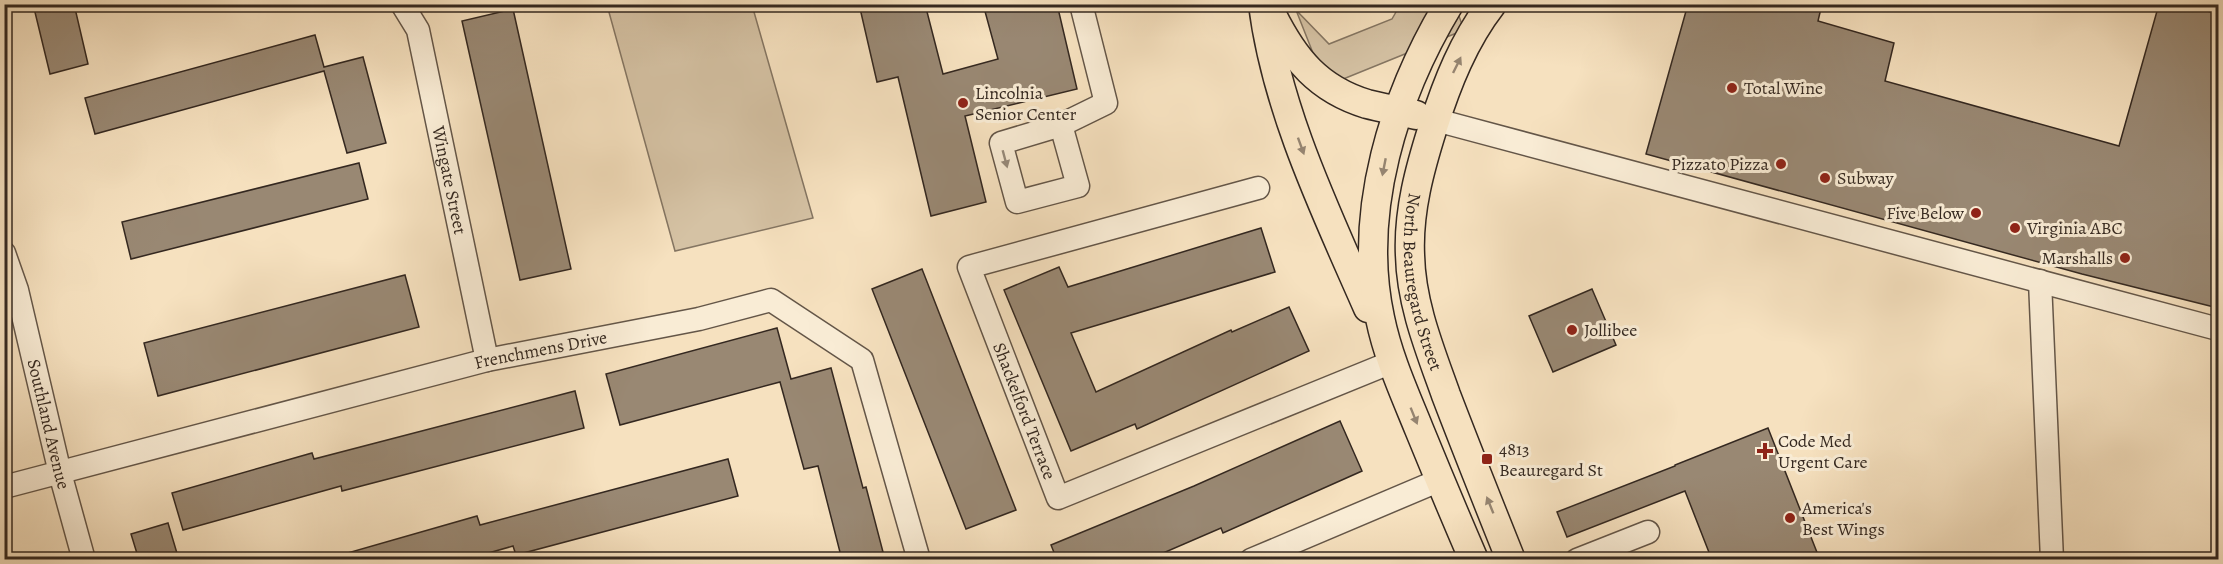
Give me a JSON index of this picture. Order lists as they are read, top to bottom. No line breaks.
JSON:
{"streets":{"main road":["North Beauregard Street"],"street":["Wingate Street","Frenchmens Drive","Shackelford Terrace","Southland Avenue"]},"crossings":[["Wingate Street","Frenchmens Drive"],["Frenchmens Drive","Southland Avenue"]],"places":{"other":["Total Wine","Lincolnia Senior Center","Pizzato Pizza","Subway","Five Below","Virginia ABC","Marshalls","Jollibee","America's Best Wings"],"health":["Code Med Urgent Care"],"transit":["4813 Beauregard St"]}}
